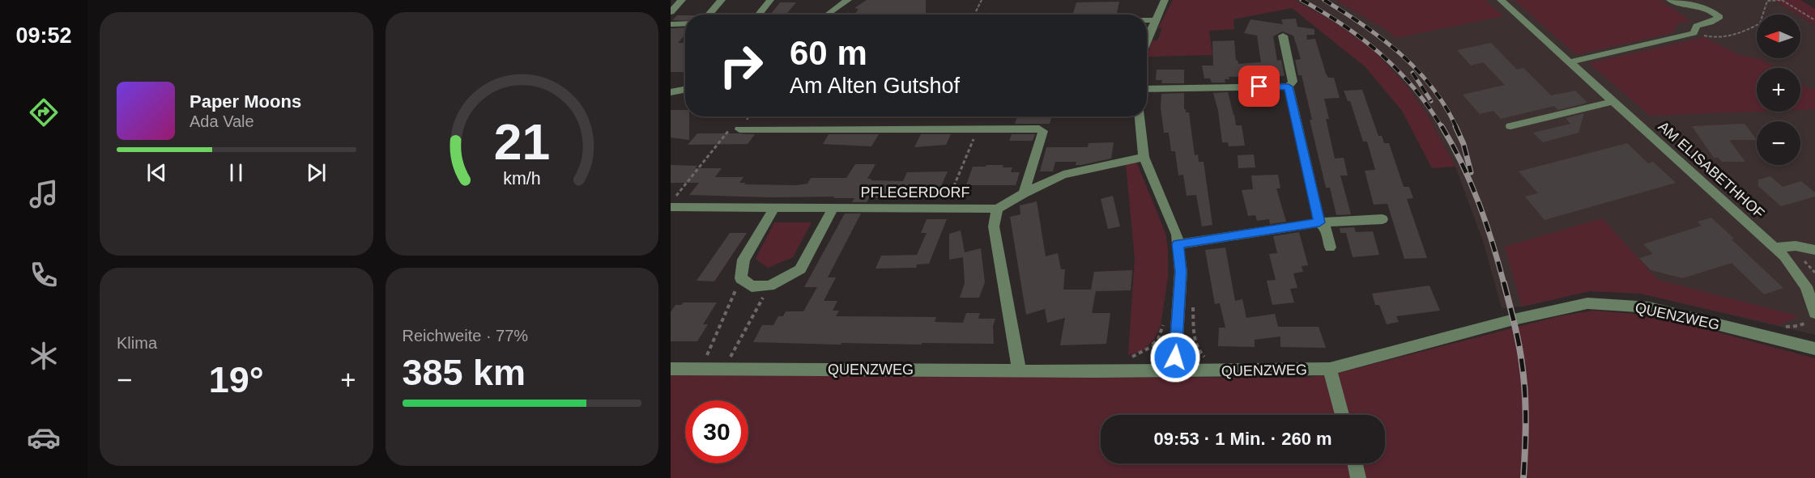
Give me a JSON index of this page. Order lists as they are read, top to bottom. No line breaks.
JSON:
{"streets":{"street":["AM ELISABETHHOF","PFLEGERDORF","QUENZWEG"]},"north":"left","page":{"tabs":"09:52","map_buttons":["+","−"],"turn":["60 m","Am Alten Gutshof"],"song":["Paper Moons","Ada Vale"],"tile":["Klima",["Reichweite · 77%","385 km"]],"heat":["−","19°","+"],"limit":"30","trip":"09:53 · 1 Min. · 260 m","gauge":["21","km/h"]}}
